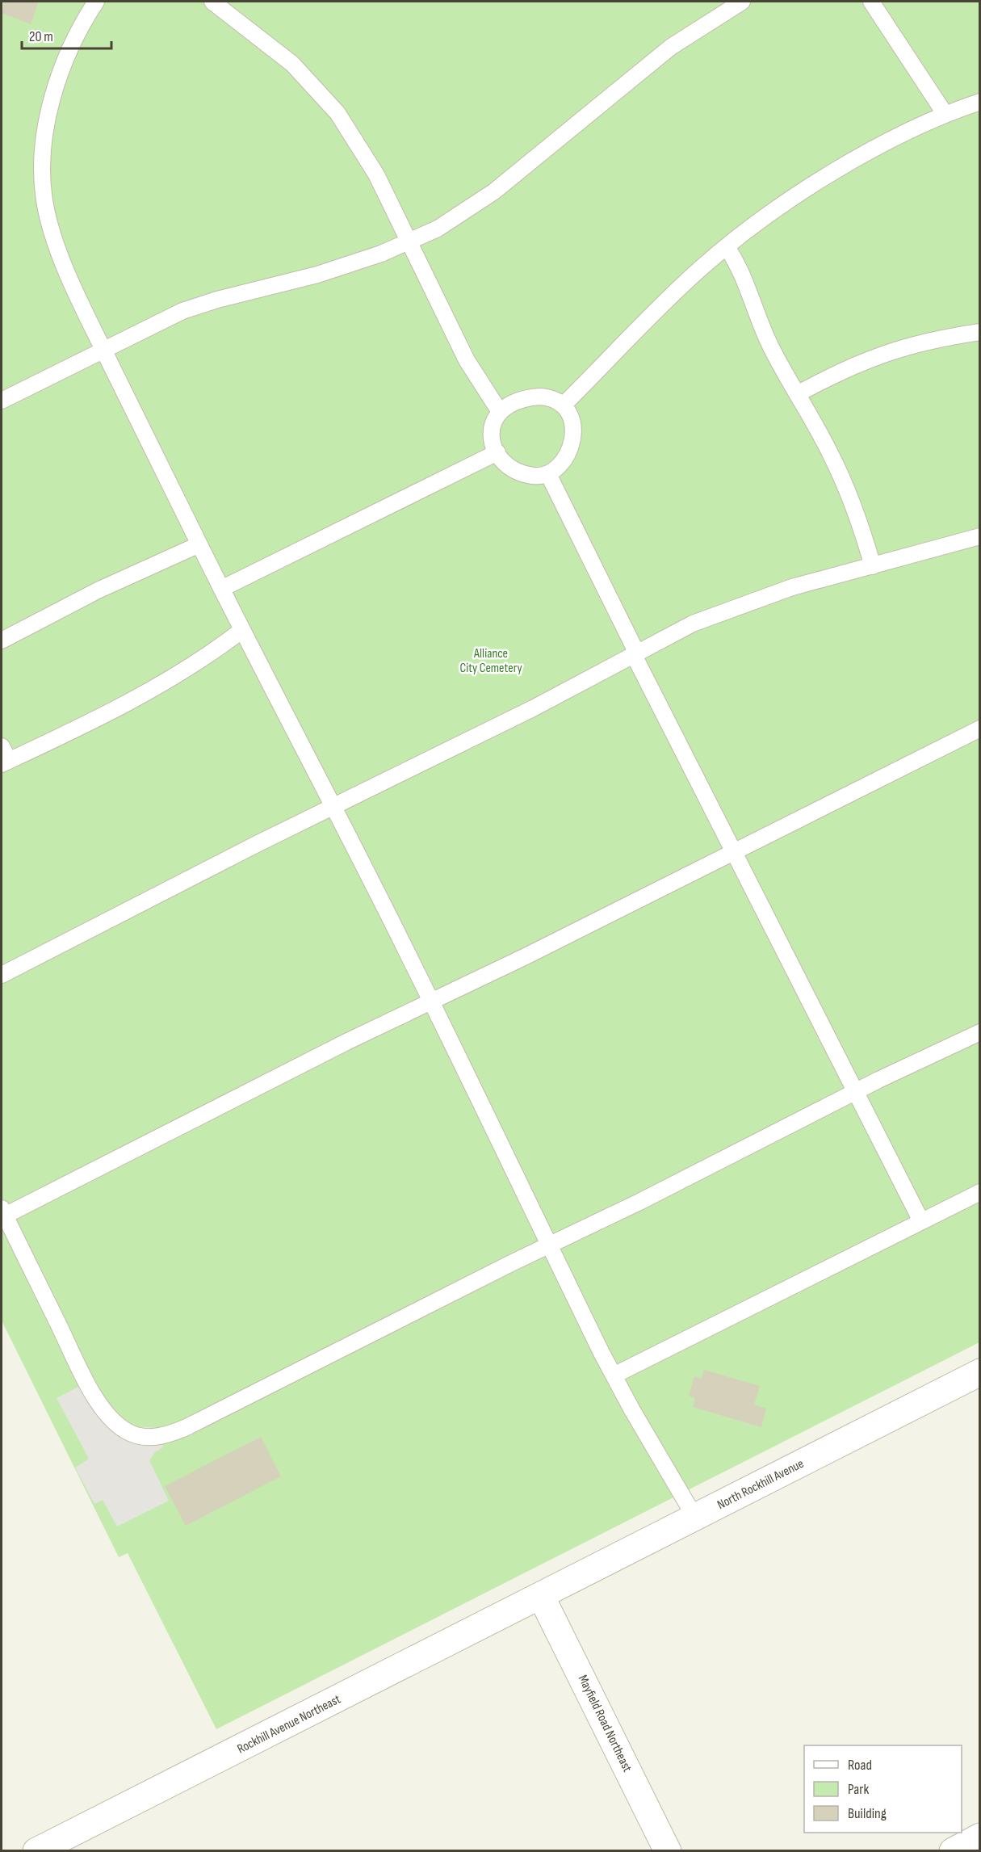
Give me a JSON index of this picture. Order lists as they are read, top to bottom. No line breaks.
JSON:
{"streets":{"street":["North Rockhill Avenue","Mayfield Road Northeast","Rockhill Avenue Northeast"]},"crossings":[["North Rockhill Avenue","Mayfield Road Northeast"],["North Rockhill Avenue","Rockhill Avenue Northeast"],["Mayfield Road Northeast","Rockhill Avenue Northeast"]],"parks":["Alliance City Cemetery"],"legend":["Road","Park","Building"],"scale_bar":"20 m"}
